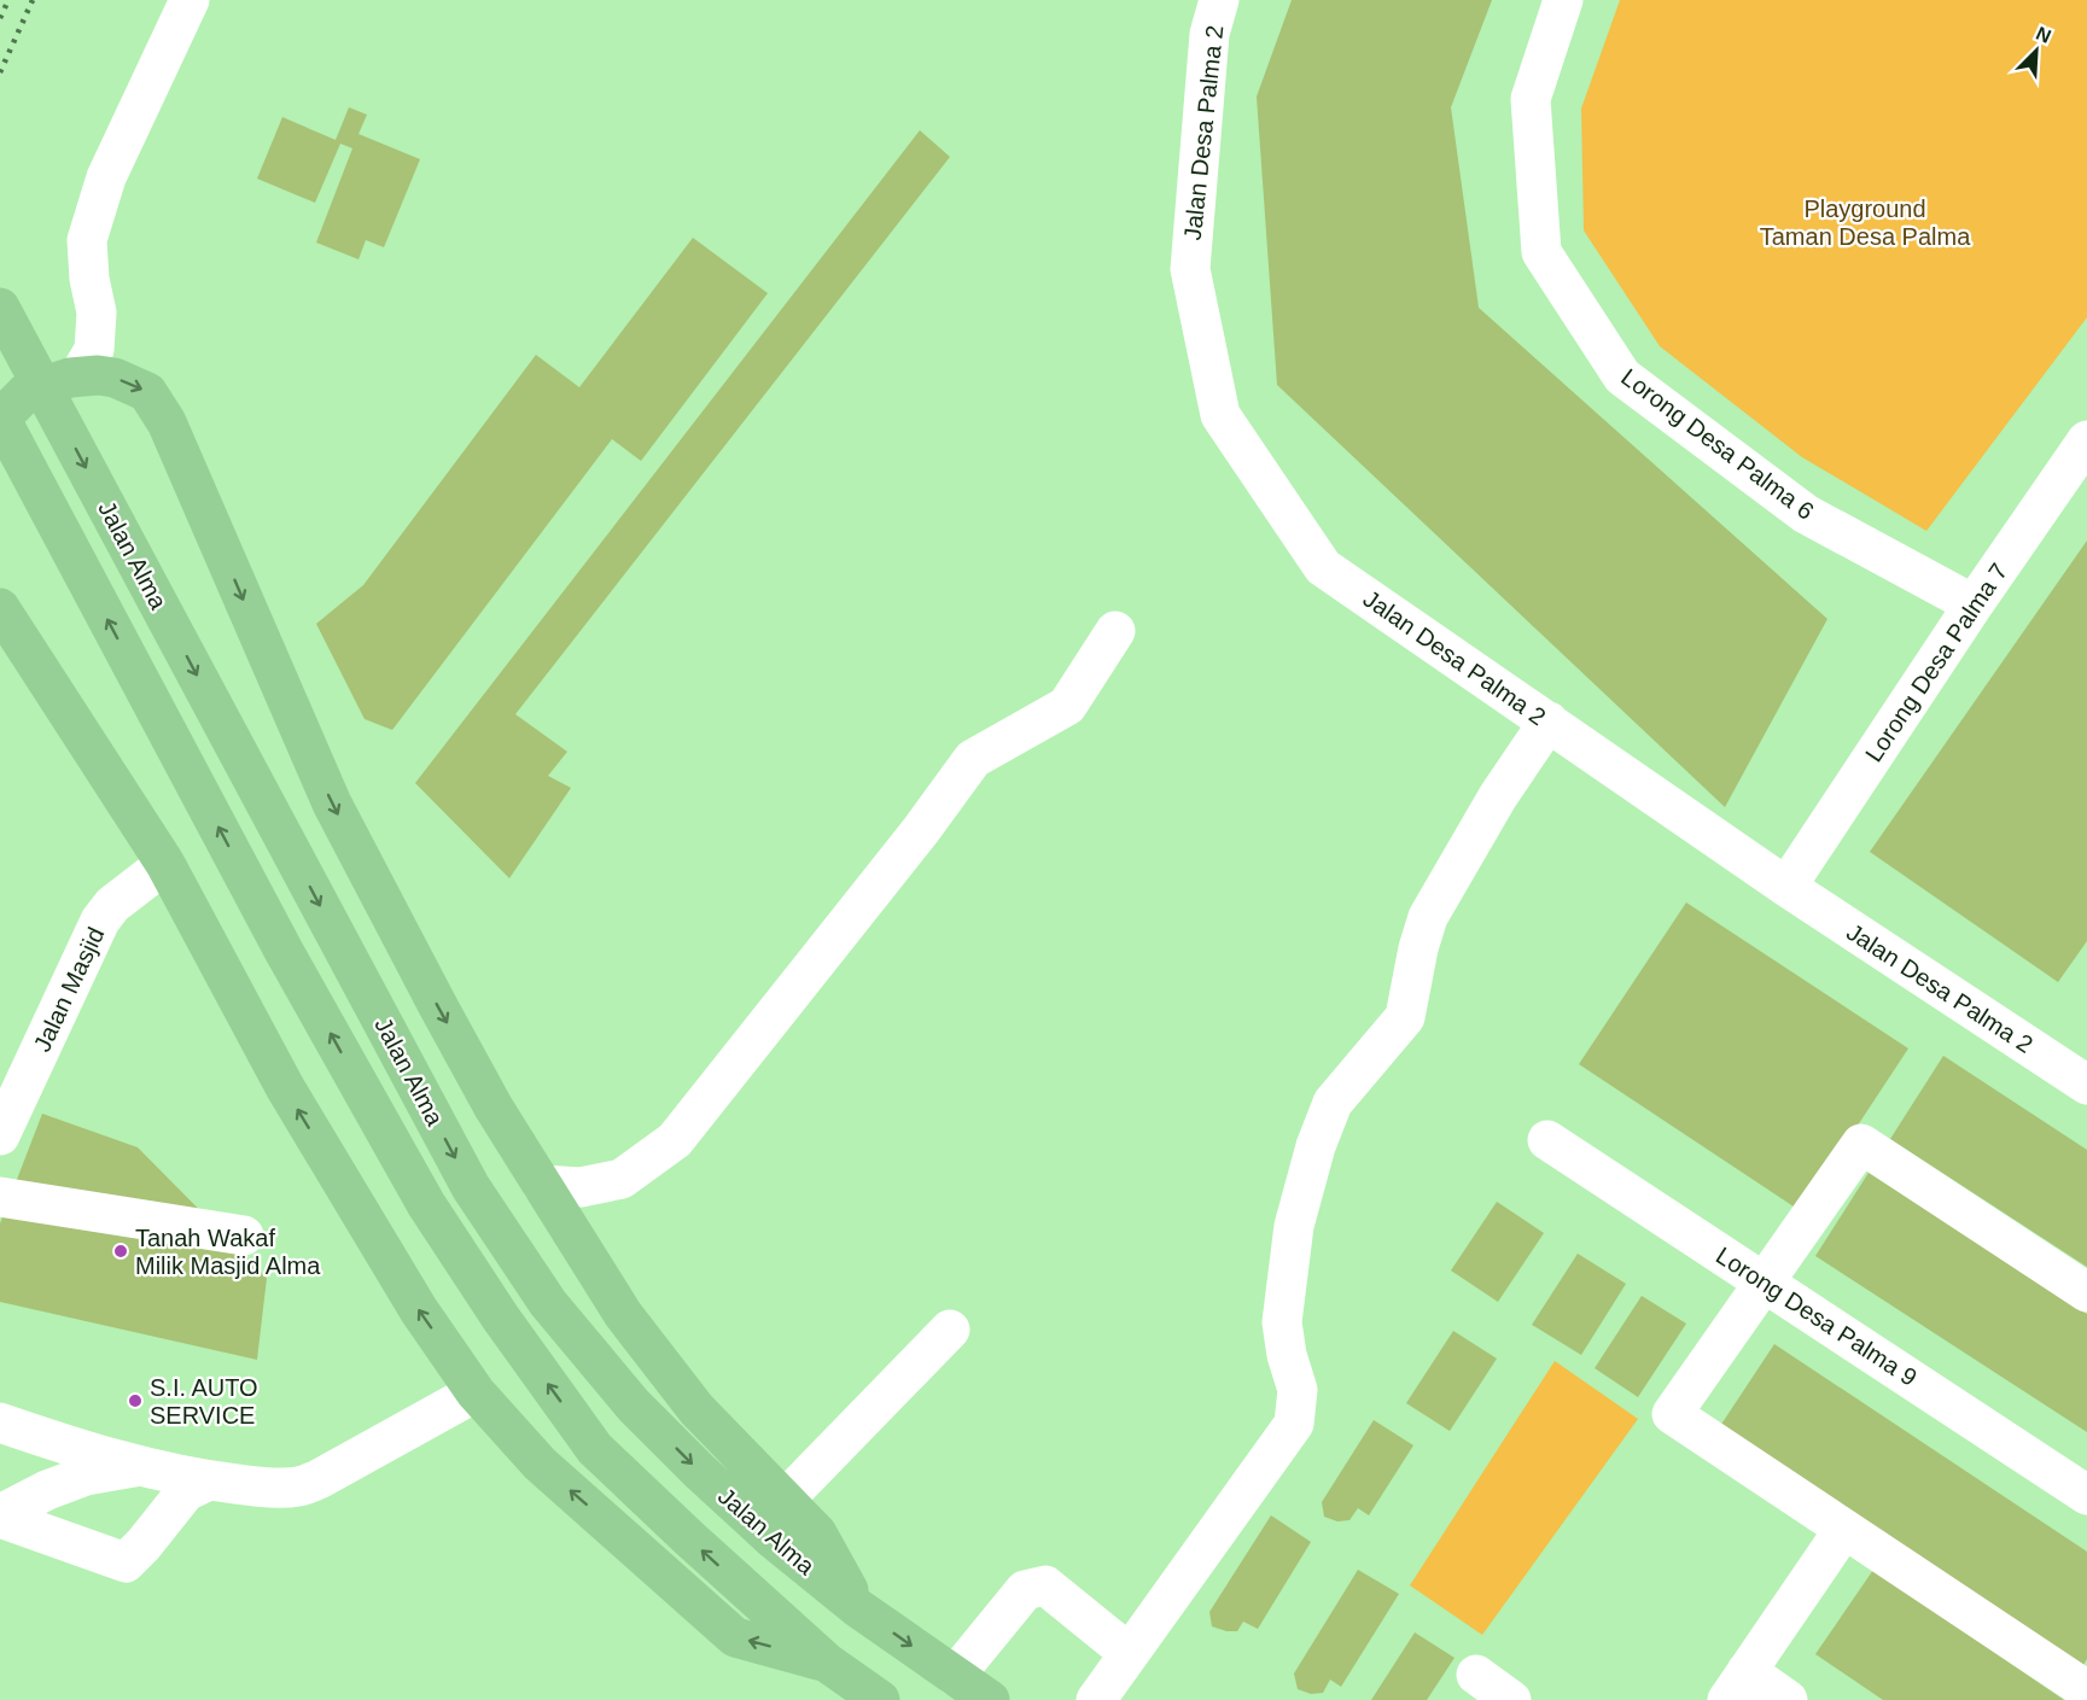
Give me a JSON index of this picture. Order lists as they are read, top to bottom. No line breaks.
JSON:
{"streets":{"main road":["Jalan Alma"],"street":["Jalan Desa Palma 2","Lorong Desa Palma 6","Lorong Desa Palma 7","Jalan Masjid","Lorong Desa Palma 9"]},"crossings":[["Jalan Desa Palma 2","Lorong Desa Palma 7"],["Lorong Desa Palma 6","Lorong Desa Palma 7"]],"parks":["Playground Taman Desa Palma"],"places":["Tanah Wakaf Milik Masjid Alma","S.I. AUTO SERVICE"],"north":"top right"}
